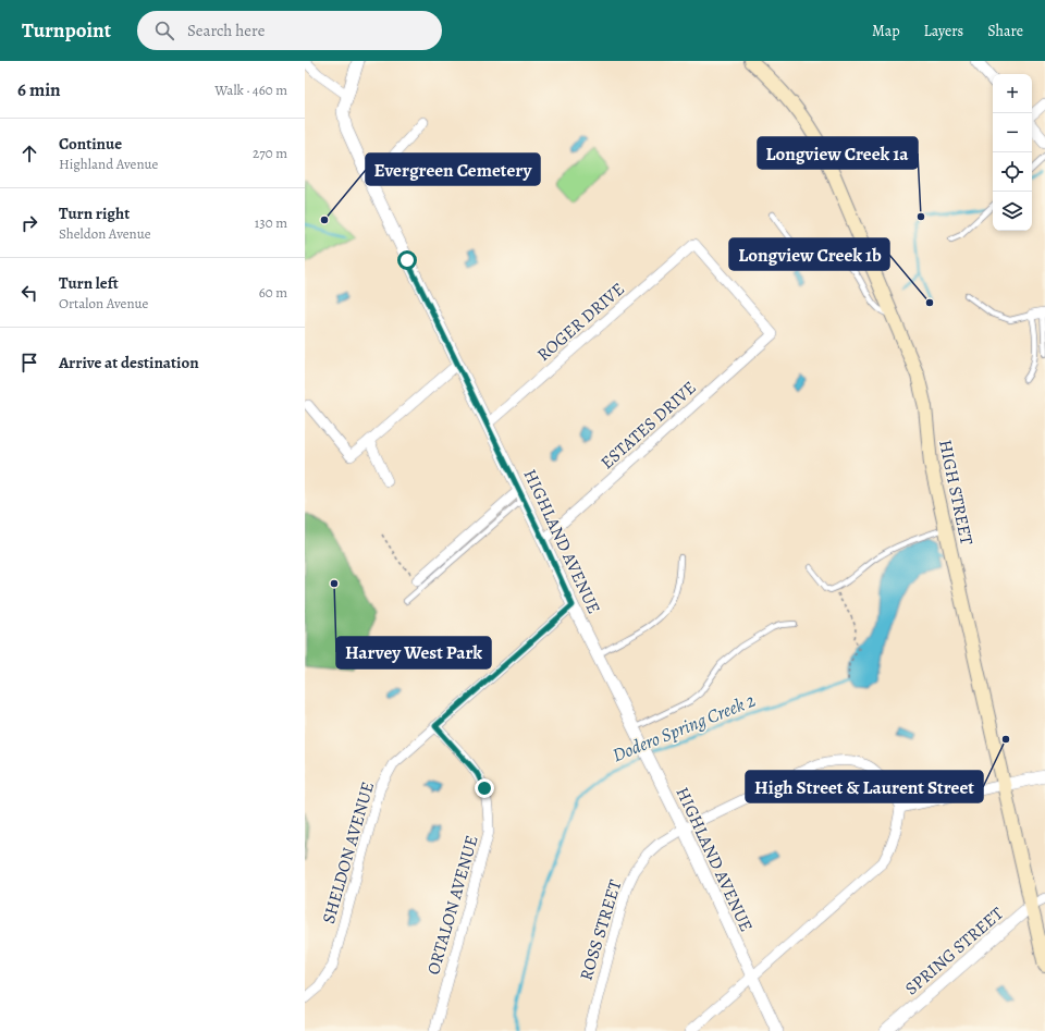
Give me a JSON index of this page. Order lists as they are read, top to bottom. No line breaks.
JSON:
{"streets":{"main road":["HIGH STREET"],"street":["ROGER DRIVE","ESTATES DRIVE","HIGHLAND AVENUE","SHELDON AVENUE","ORTALON AVENUE","ROSS STREET","SPRING STREET"]},"crossings":[["ROGER DRIVE","ESTATES DRIVE"],["ROGER DRIVE","HIGHLAND AVENUE"],["ESTATES DRIVE","HIGHLAND AVENUE"],["HIGH STREET","SPRING STREET"],["HIGHLAND AVENUE","SHELDON AVENUE"],["HIGHLAND AVENUE","ROSS STREET"],["SHELDON AVENUE","ORTALON AVENUE"]],"water":["Dodero Spring Creek 2"],"places":["Longview Creek 1a","Evergreen Cemetery","Longview Creek 1b","Harvey West Park","High Street & Laurent Street"],"page":{"header":"Turnpoint","search":"Search here","nav":["Map","Layers","Share"],"heading":["6 min","Walk · 460 m"],"map_buttons":["+","−"],"list":[["Continue","Highland Avenue","270 m"],["Turn right","Sheldon Avenue","130 m"],["Turn left","Ortalon Avenue","60 m"],"Arrive at destination"]}}
